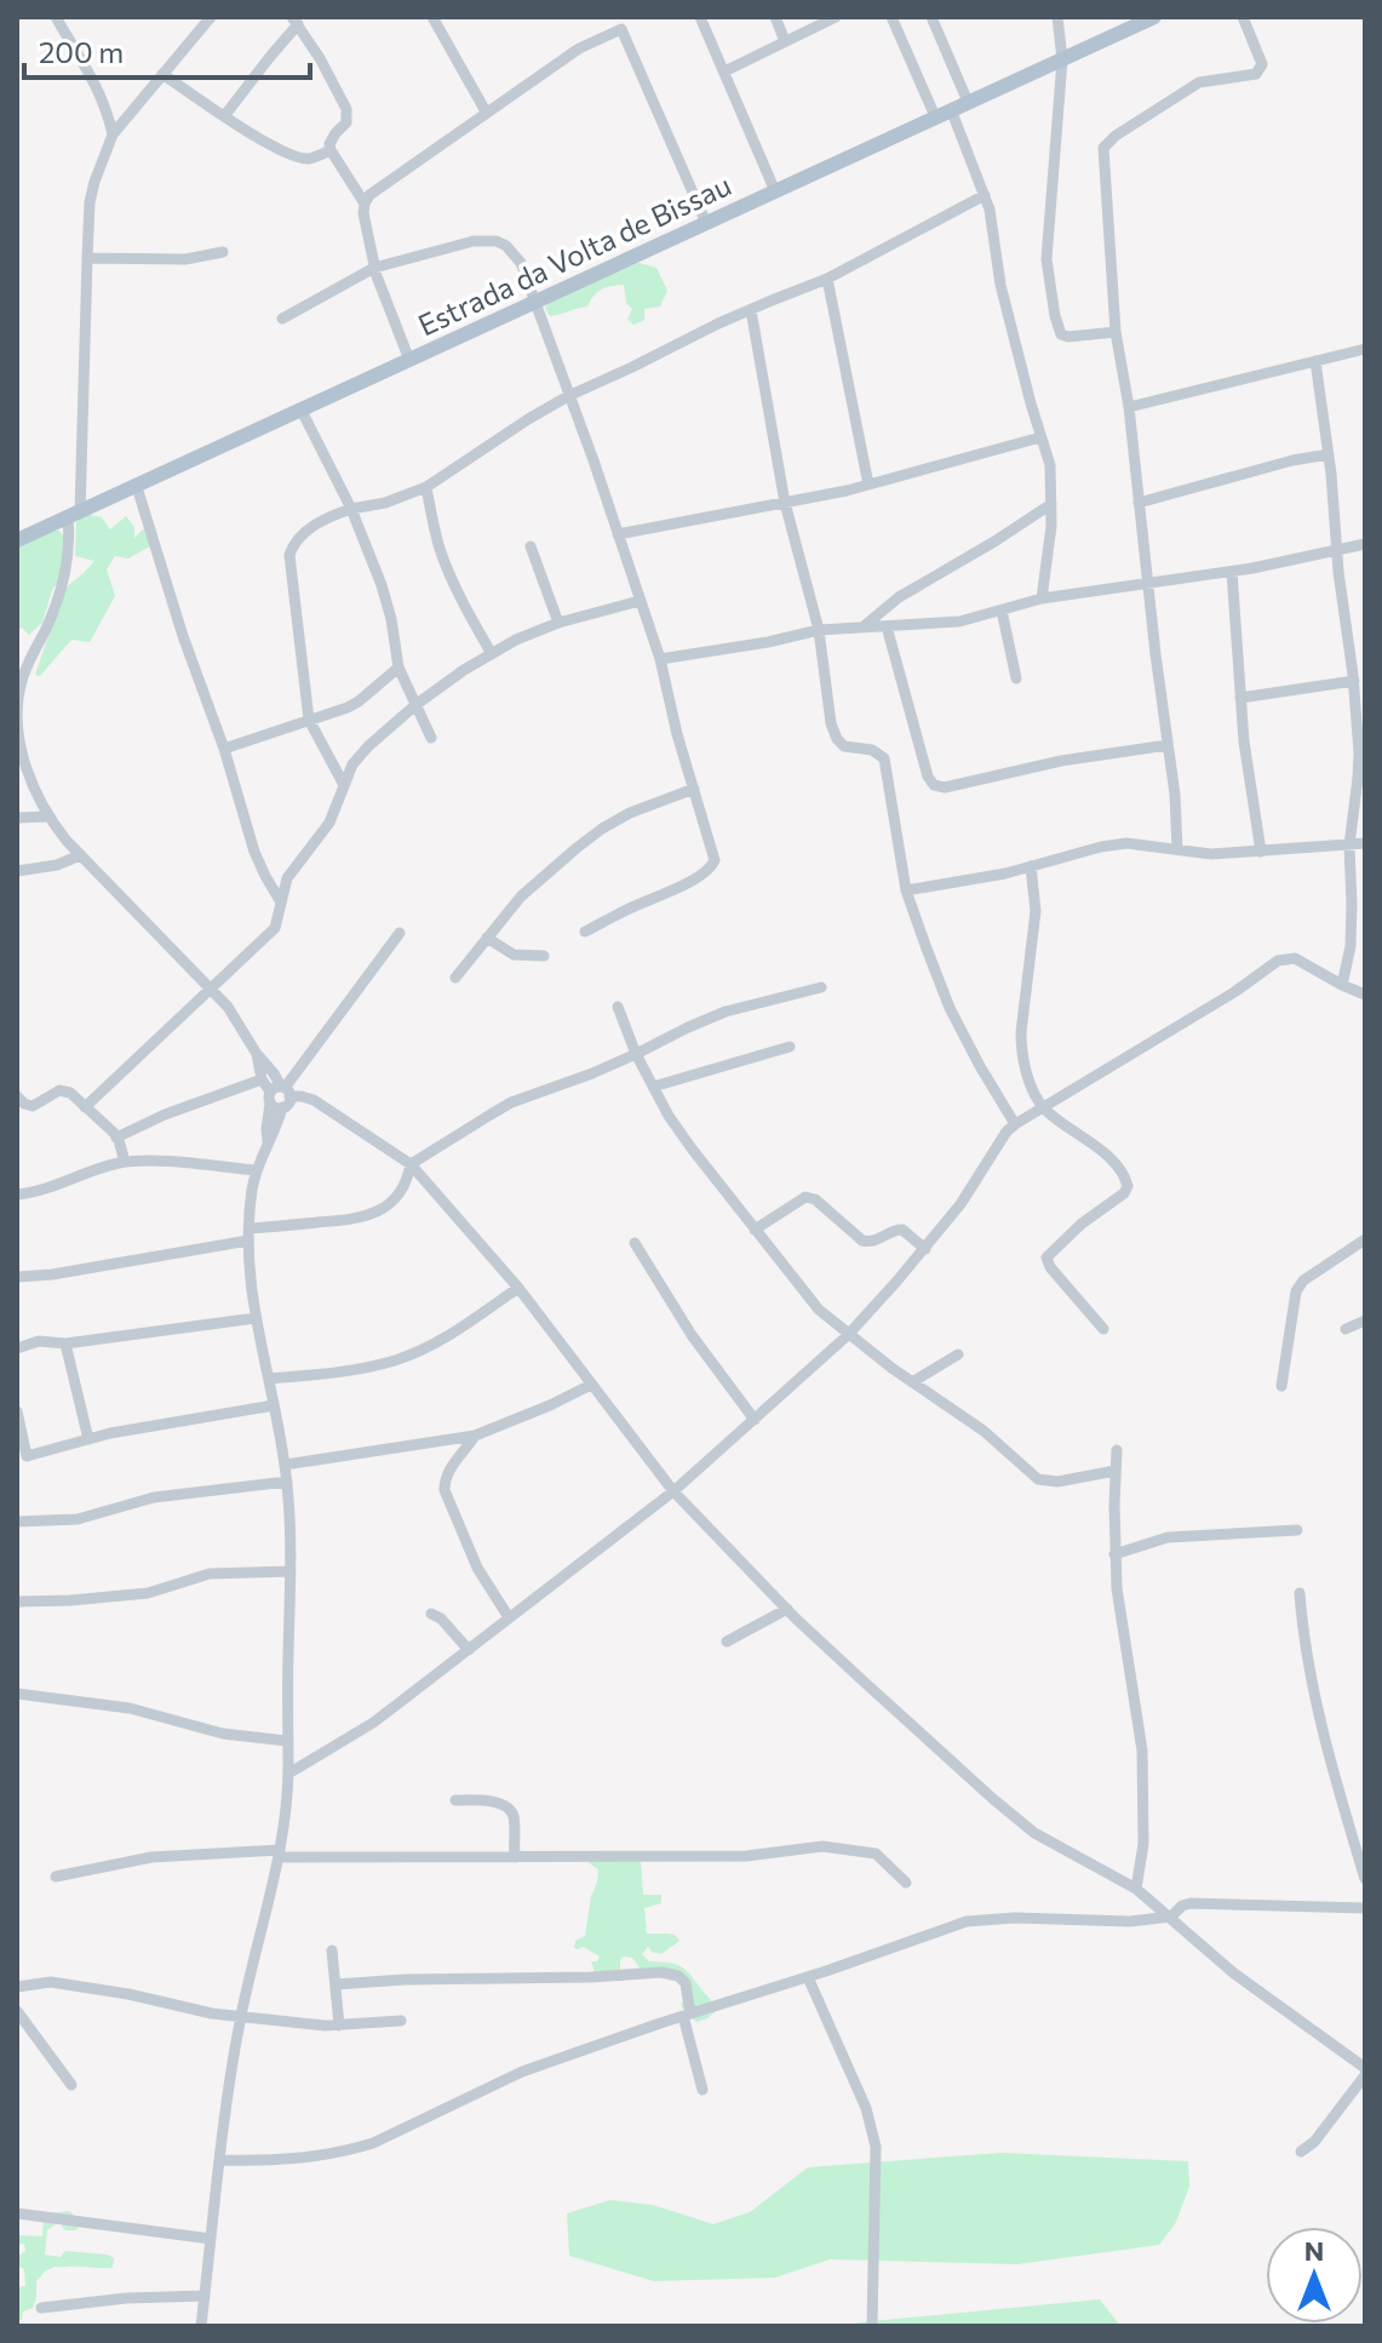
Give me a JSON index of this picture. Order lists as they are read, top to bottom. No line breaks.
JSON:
{"streets":{"main road":["Estrada da Volta de Bissau"]},"scale_bar":"200 m","north":"top"}
